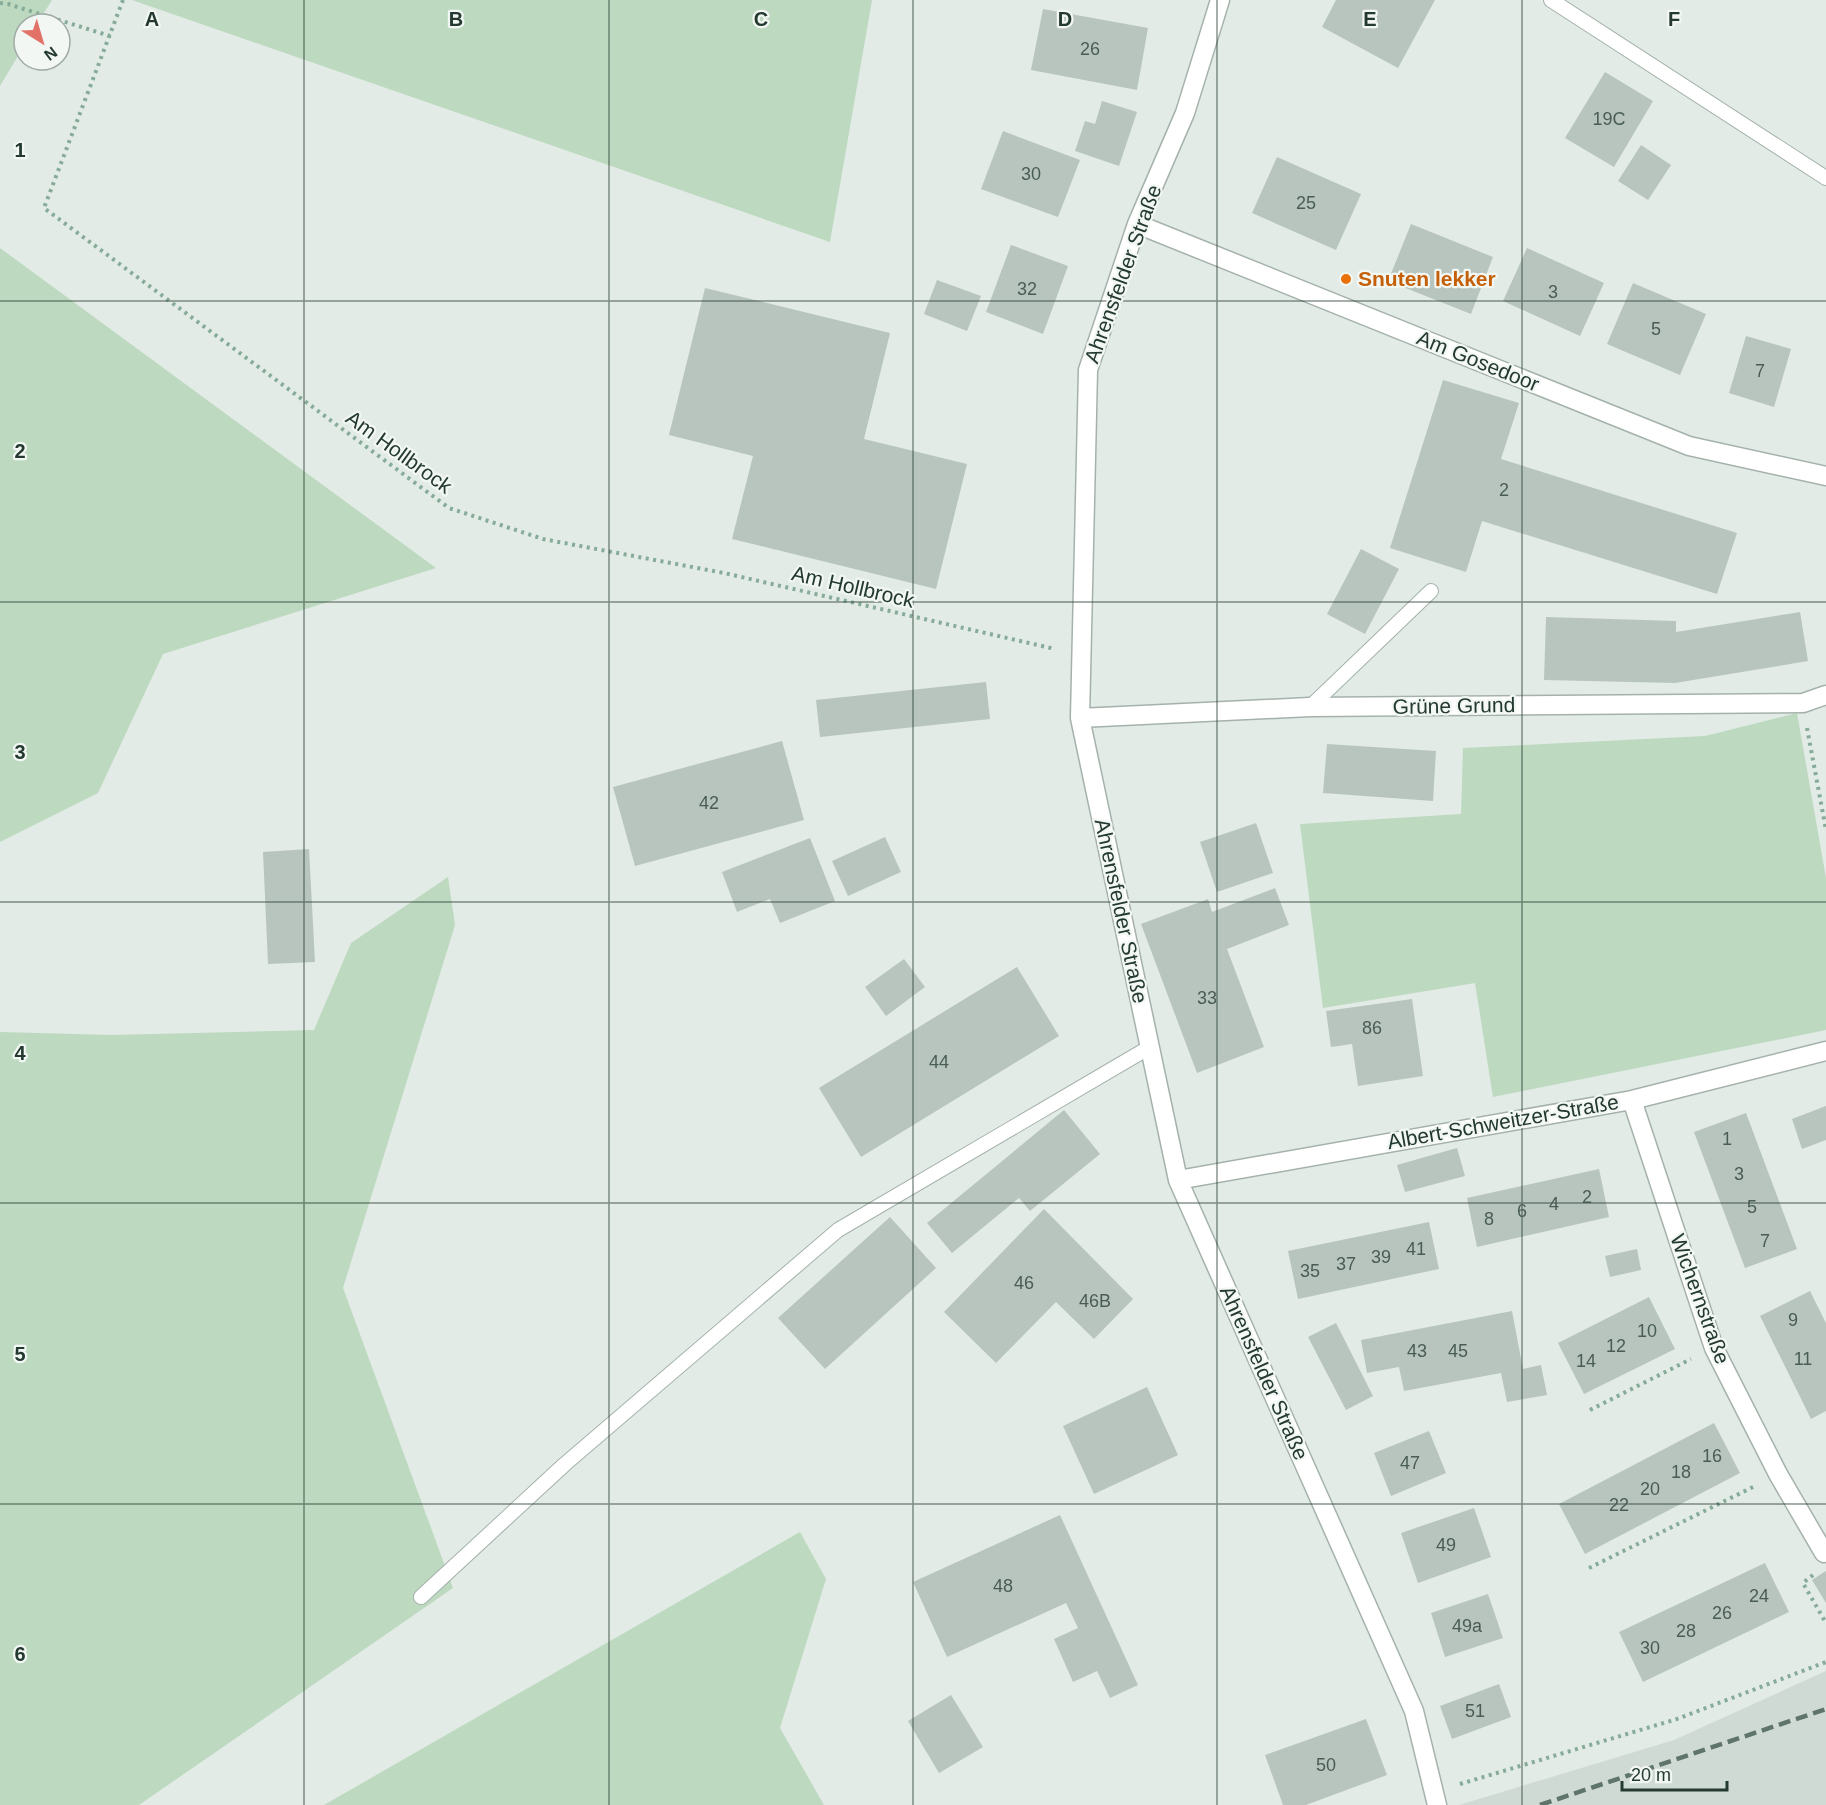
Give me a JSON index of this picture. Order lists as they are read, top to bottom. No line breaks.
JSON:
{"streets":{"street":["Ahrensfelder Straße","Am Gosedoor","Grüne Grund","Albert-Schweitzer-Straße","Wichernstraße"],"path":["Am Hollbrock"]},"crossings":[["Ahrensfelder Straße","Am Gosedoor"],["Ahrensfelder Straße","Am Hollbrock"],["Ahrensfelder Straße","Grüne Grund"],["Ahrensfelder Straße","Albert-Schweitzer-Straße"],["Albert-Schweitzer-Straße","Wichernstraße"]],"places":["Snuten lekker"],"house_numbers":["26","19C","30","25","32","3","5","7","2","42","33","86","44","1","3","2","4","5","6","8","7","41","39","37","35","46","46B","9","10","12","43","45","11","14","16","47","18","20","22","49","48","24","26","49a","28","30","51","50"],"scale_bar":"20 m","north":"bottom right","grid":{"columns":["A","B","C","D","E","F"],"rows":["1","2","3","4","5","6"]}}
